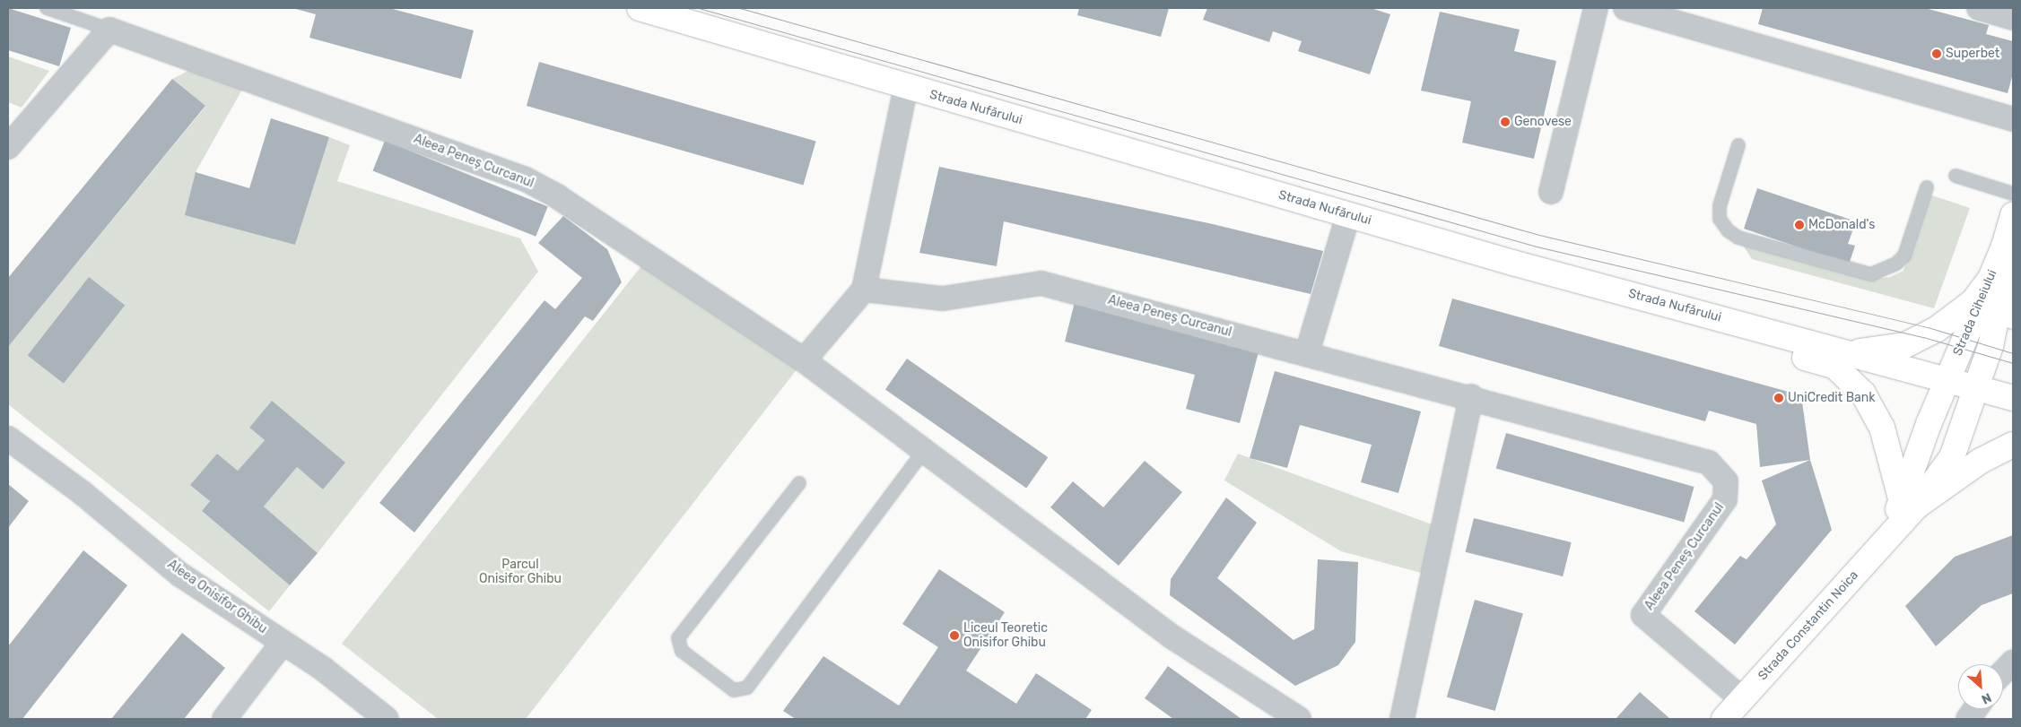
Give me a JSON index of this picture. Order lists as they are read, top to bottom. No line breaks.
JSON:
{"streets":{"main road":["Strada Nufărului","Strada Ciheiului","Strada Constantin Noica"],"street":["Aleea Peneș Curcanul","Aleea Onisifor Ghibu"]},"crossings":[["Strada Nufărului","Strada Ciheiului"],["Strada Nufărului","Strada Constantin Noica"],["Aleea Peneș Curcanul","Strada Constantin Noica"],["Strada Ciheiului","Strada Constantin Noica"]],"parks":["Parcul Onisifor Ghibu"],"places":["Superbet","Genovese","McDonald's","UniCredit Bank","Liceul Teoretic Onisifor Ghibu"],"north":"bottom right"}
